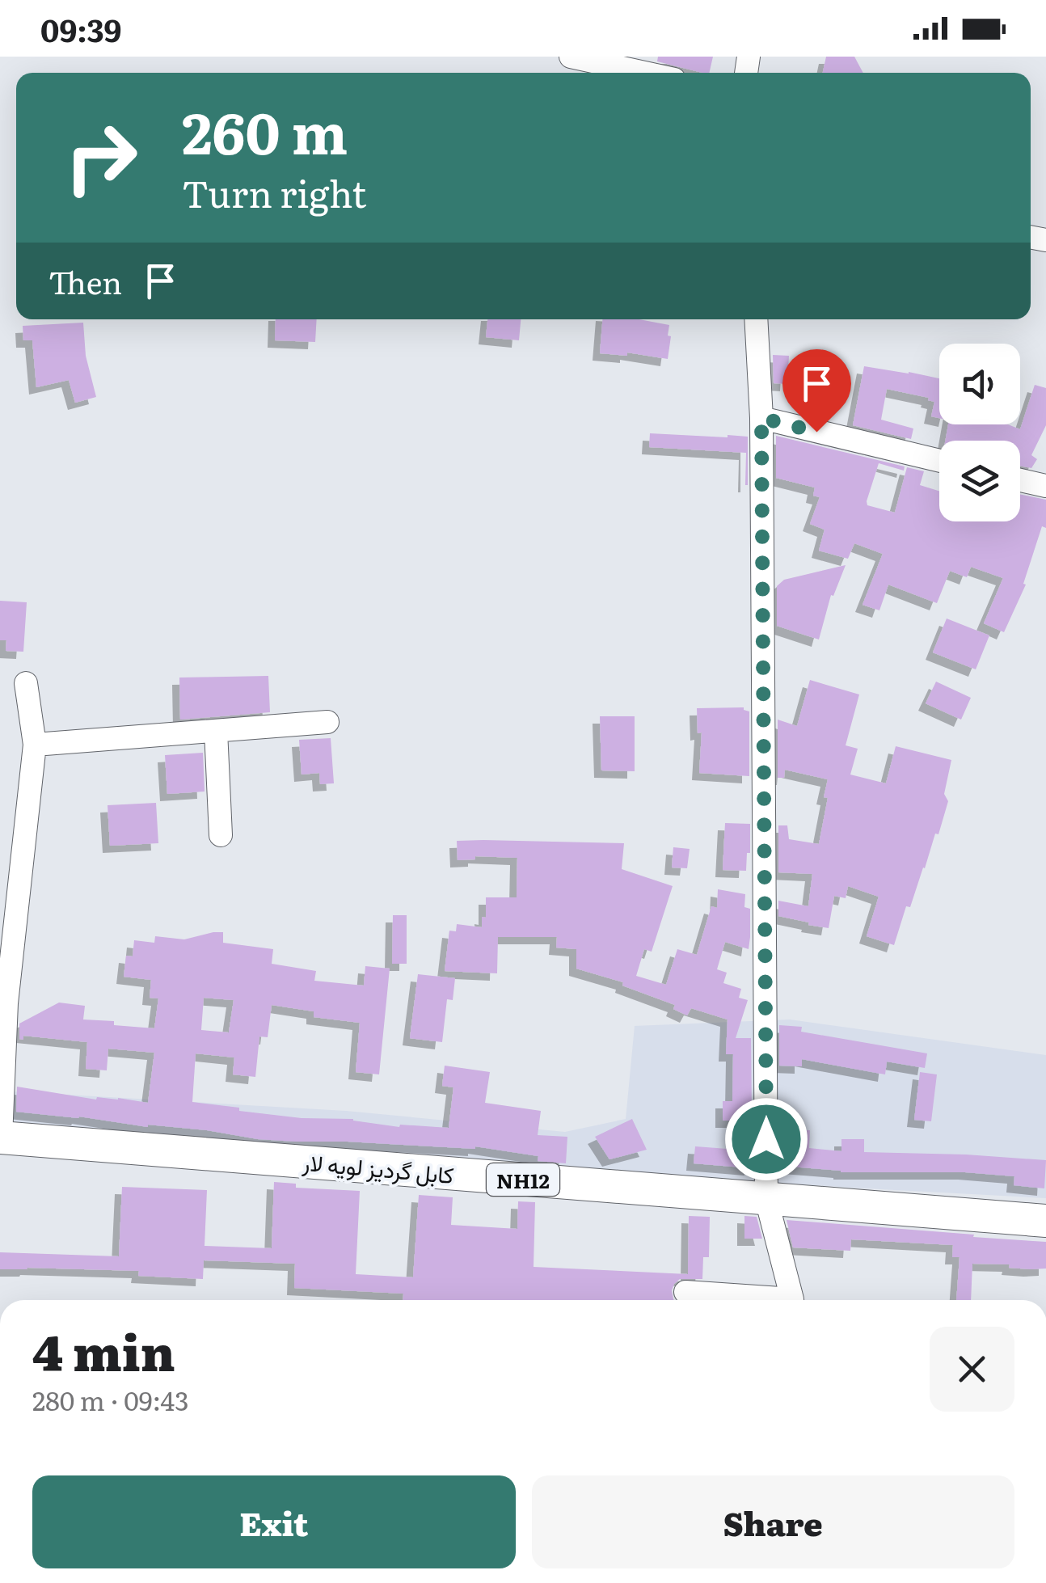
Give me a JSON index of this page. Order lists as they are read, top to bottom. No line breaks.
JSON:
{"streets":{"highway":["کابل گردیز لویه لار","NH12"]},"page":{"status":"09:39","turn":["260 m","Turn right"],"then":"Then","heading":["4 min","280 m · 09:43"],"buttons":["Exit","Share"]}}
